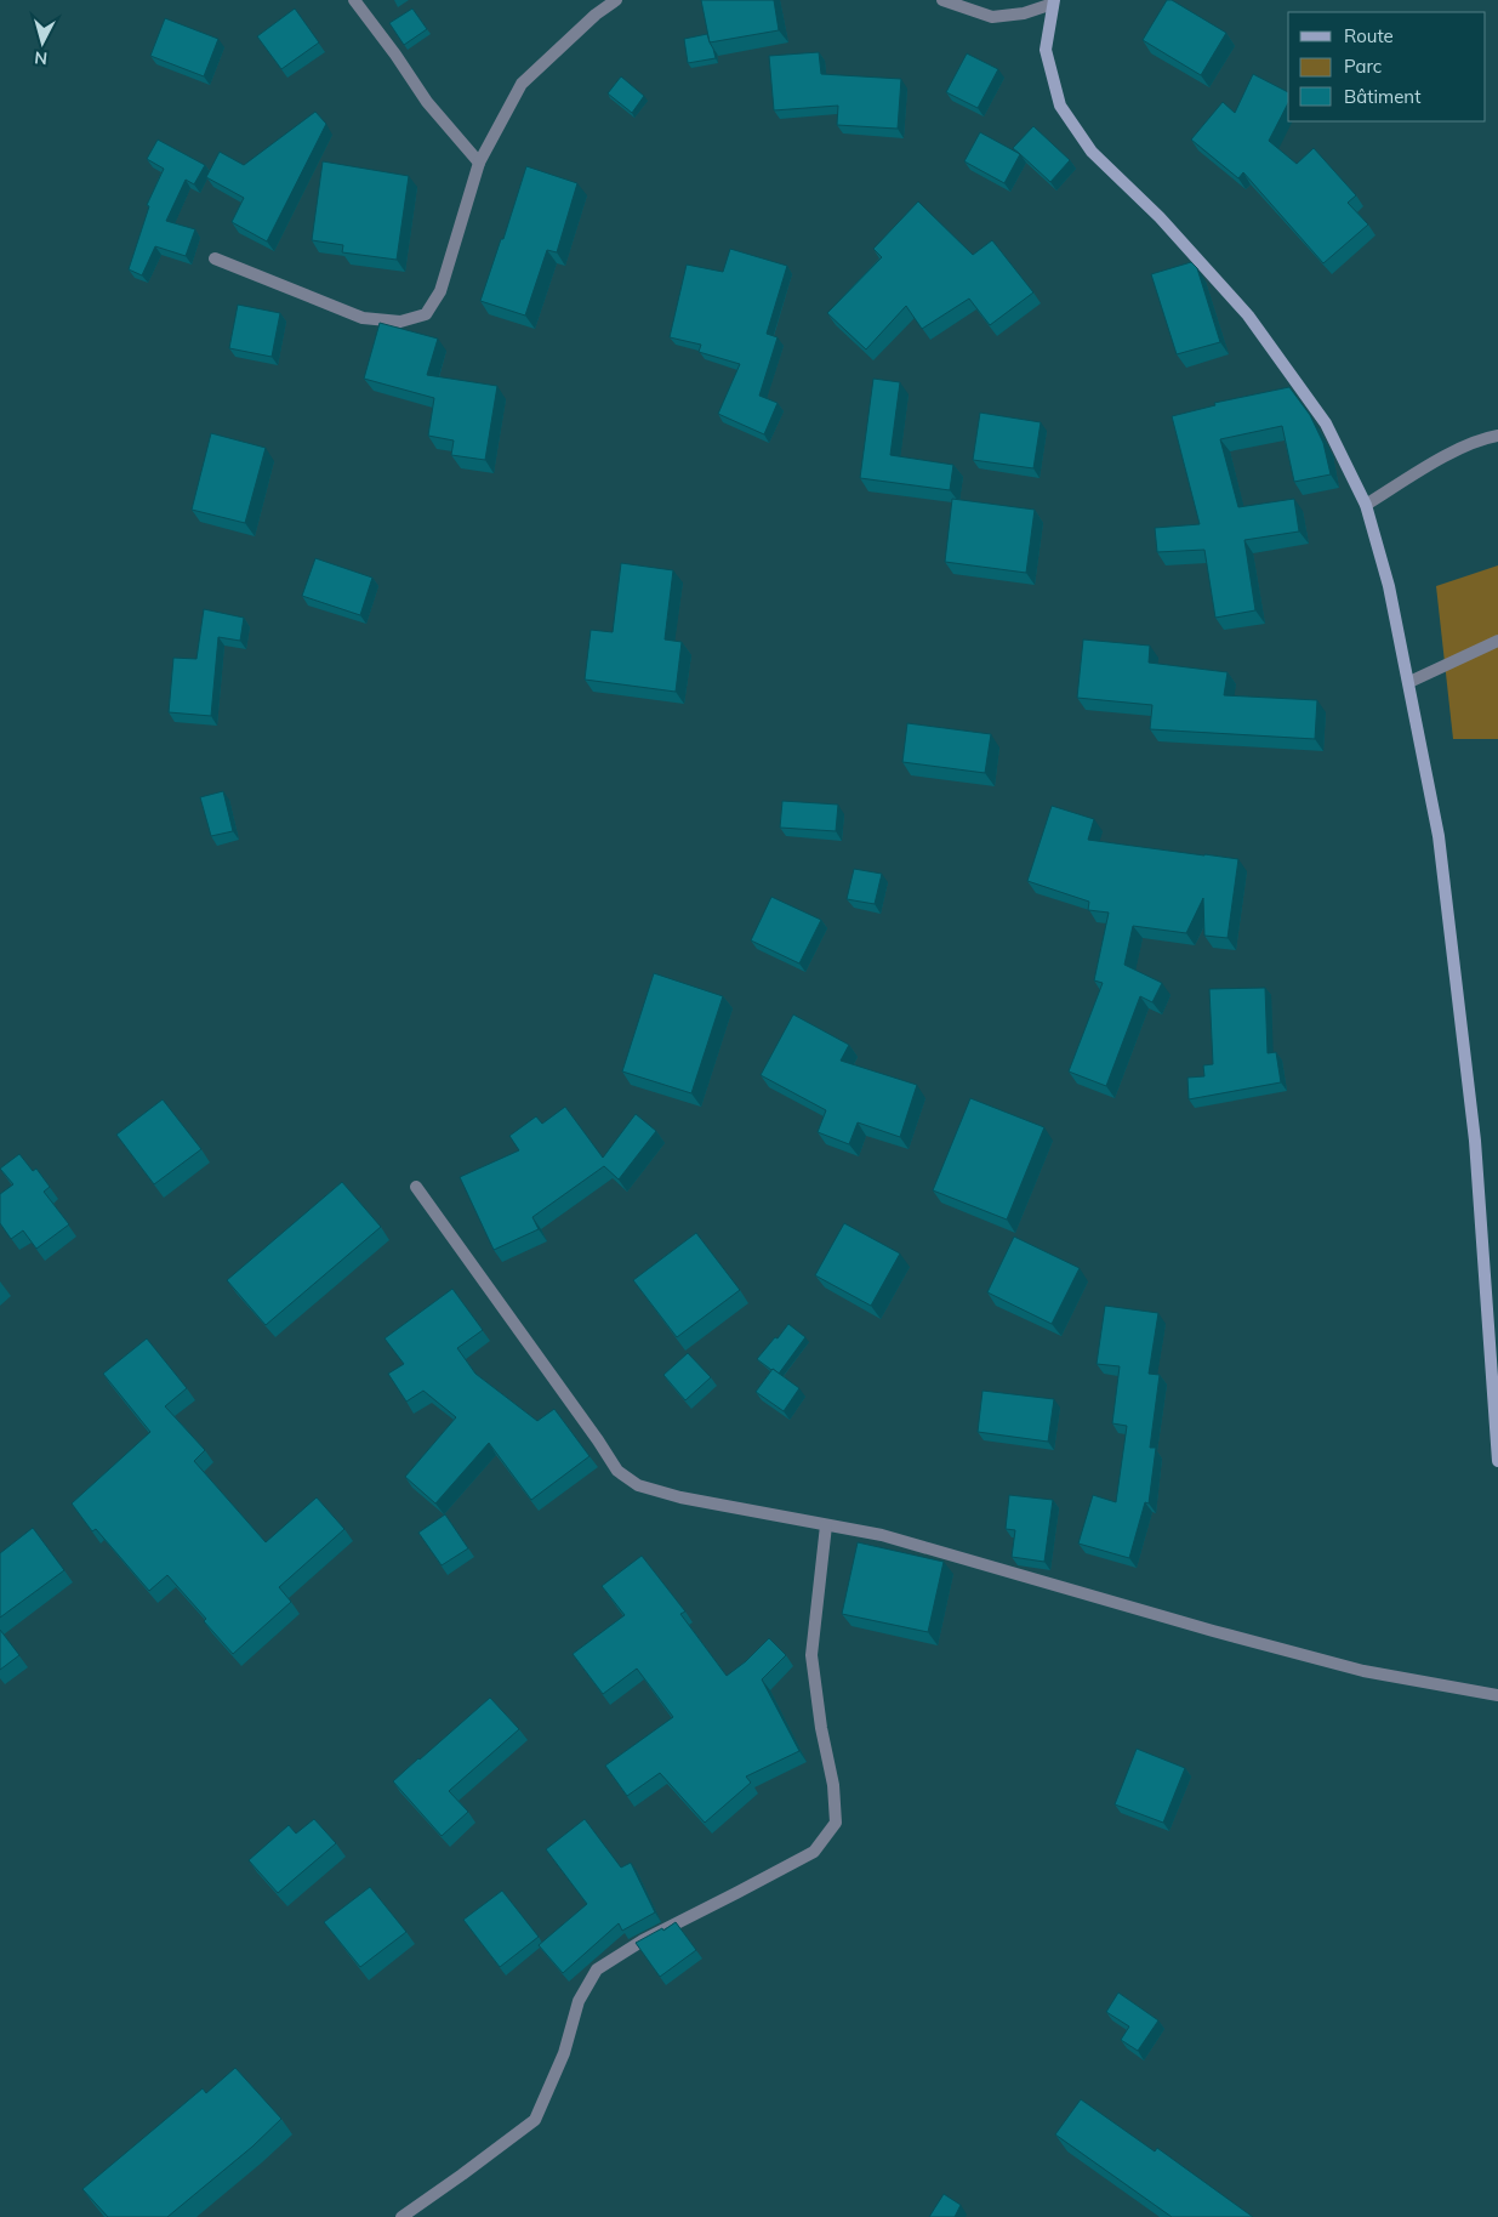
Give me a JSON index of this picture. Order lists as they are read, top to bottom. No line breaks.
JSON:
{"legend":["Route","Parc","Bâtiment"],"north":"bottom"}
